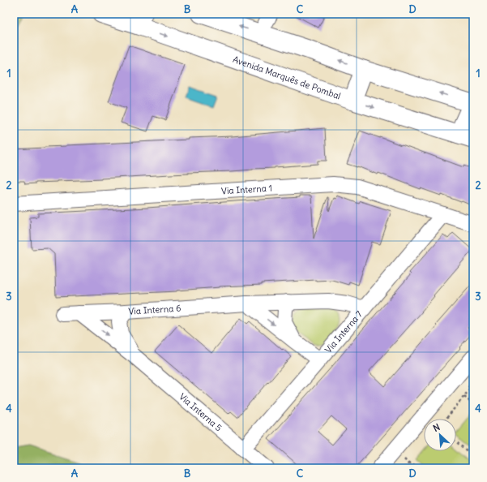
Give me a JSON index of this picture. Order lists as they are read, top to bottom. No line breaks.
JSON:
{"streets":{"main road":["Avenida Marquês de Pombal"],"street":["Via Interna 1","Via Interna 6","Via Interna 7","Via Interna 5"]},"crossings":[["Via Interna 1","Via Interna 7"],["Via Interna 6","Via Interna 7"],["Via Interna 6","Via Interna 5"],["Via Interna 7","Via Interna 5"]],"north":"top left","grid":{"columns":["A","B","C","D"],"rows":["1","2","3","4"]}}
